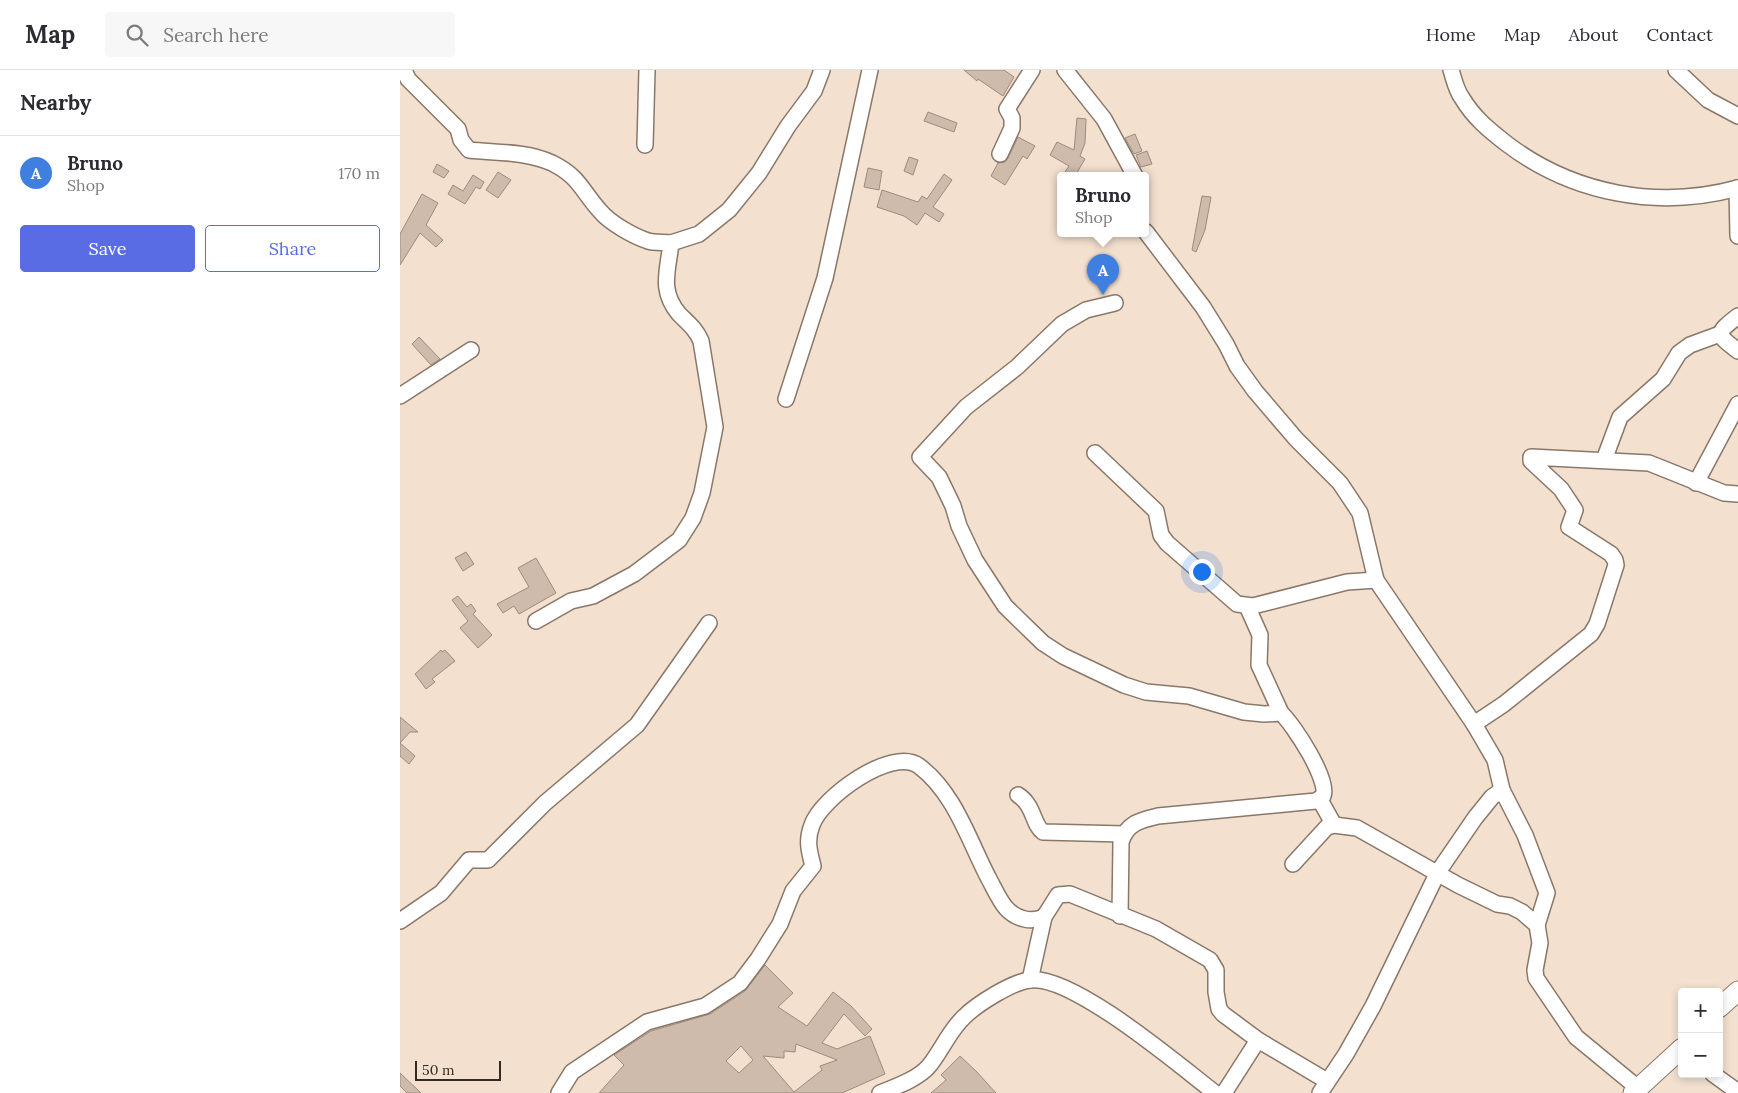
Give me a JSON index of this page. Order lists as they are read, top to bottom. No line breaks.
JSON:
{"scale_bar":"50 m","page":{"header":"Map","search":"Search here","nav":["Home","Map","About","Contact"],"heading":"Nearby","list":[{"mark":"A","name":"Bruno","note":"Shop","value":"170 m"}],"popup":["Bruno","Shop"],"buttons":["Save","Share"],"pins":"A","map_buttons":["+","−"],"scale":"50 m"}}
